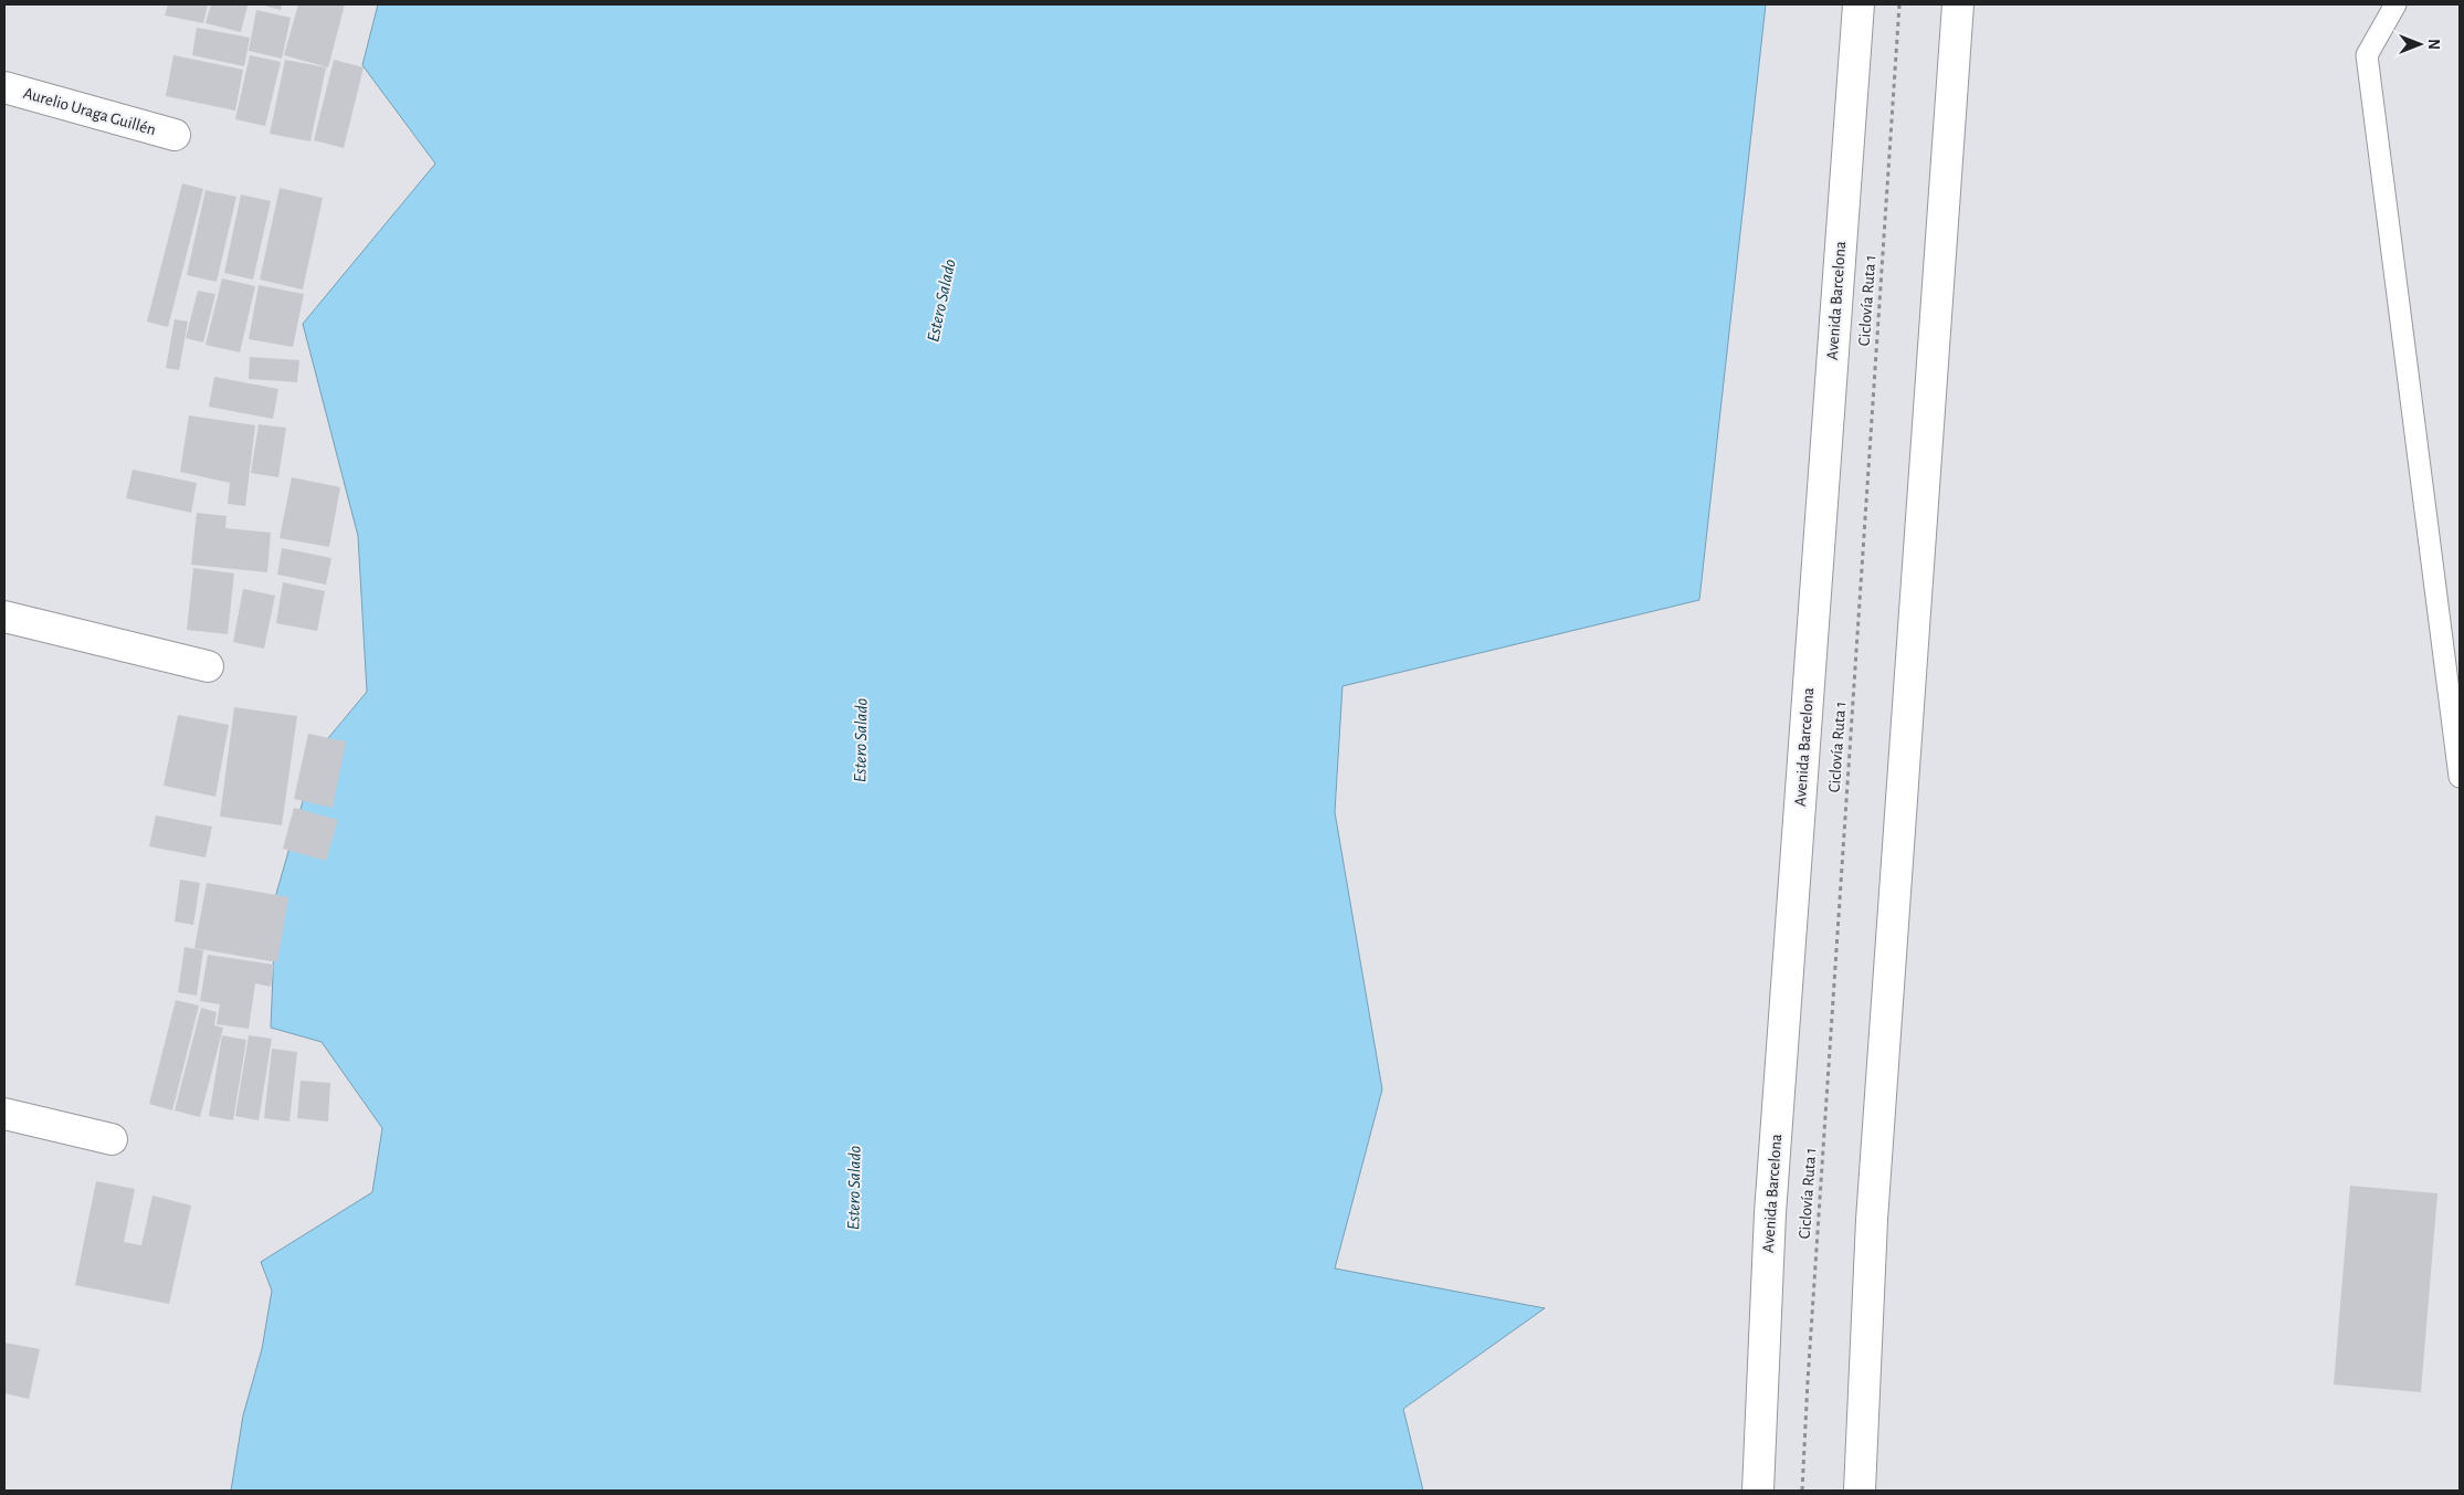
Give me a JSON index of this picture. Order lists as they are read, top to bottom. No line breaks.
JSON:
{"streets":{"main road":["Aurelio Uraga Guillén","Avenida Barcelona"],"path":["Ciclovía Ruta 1"]},"water":["Estero Salado"],"north":"right"}
